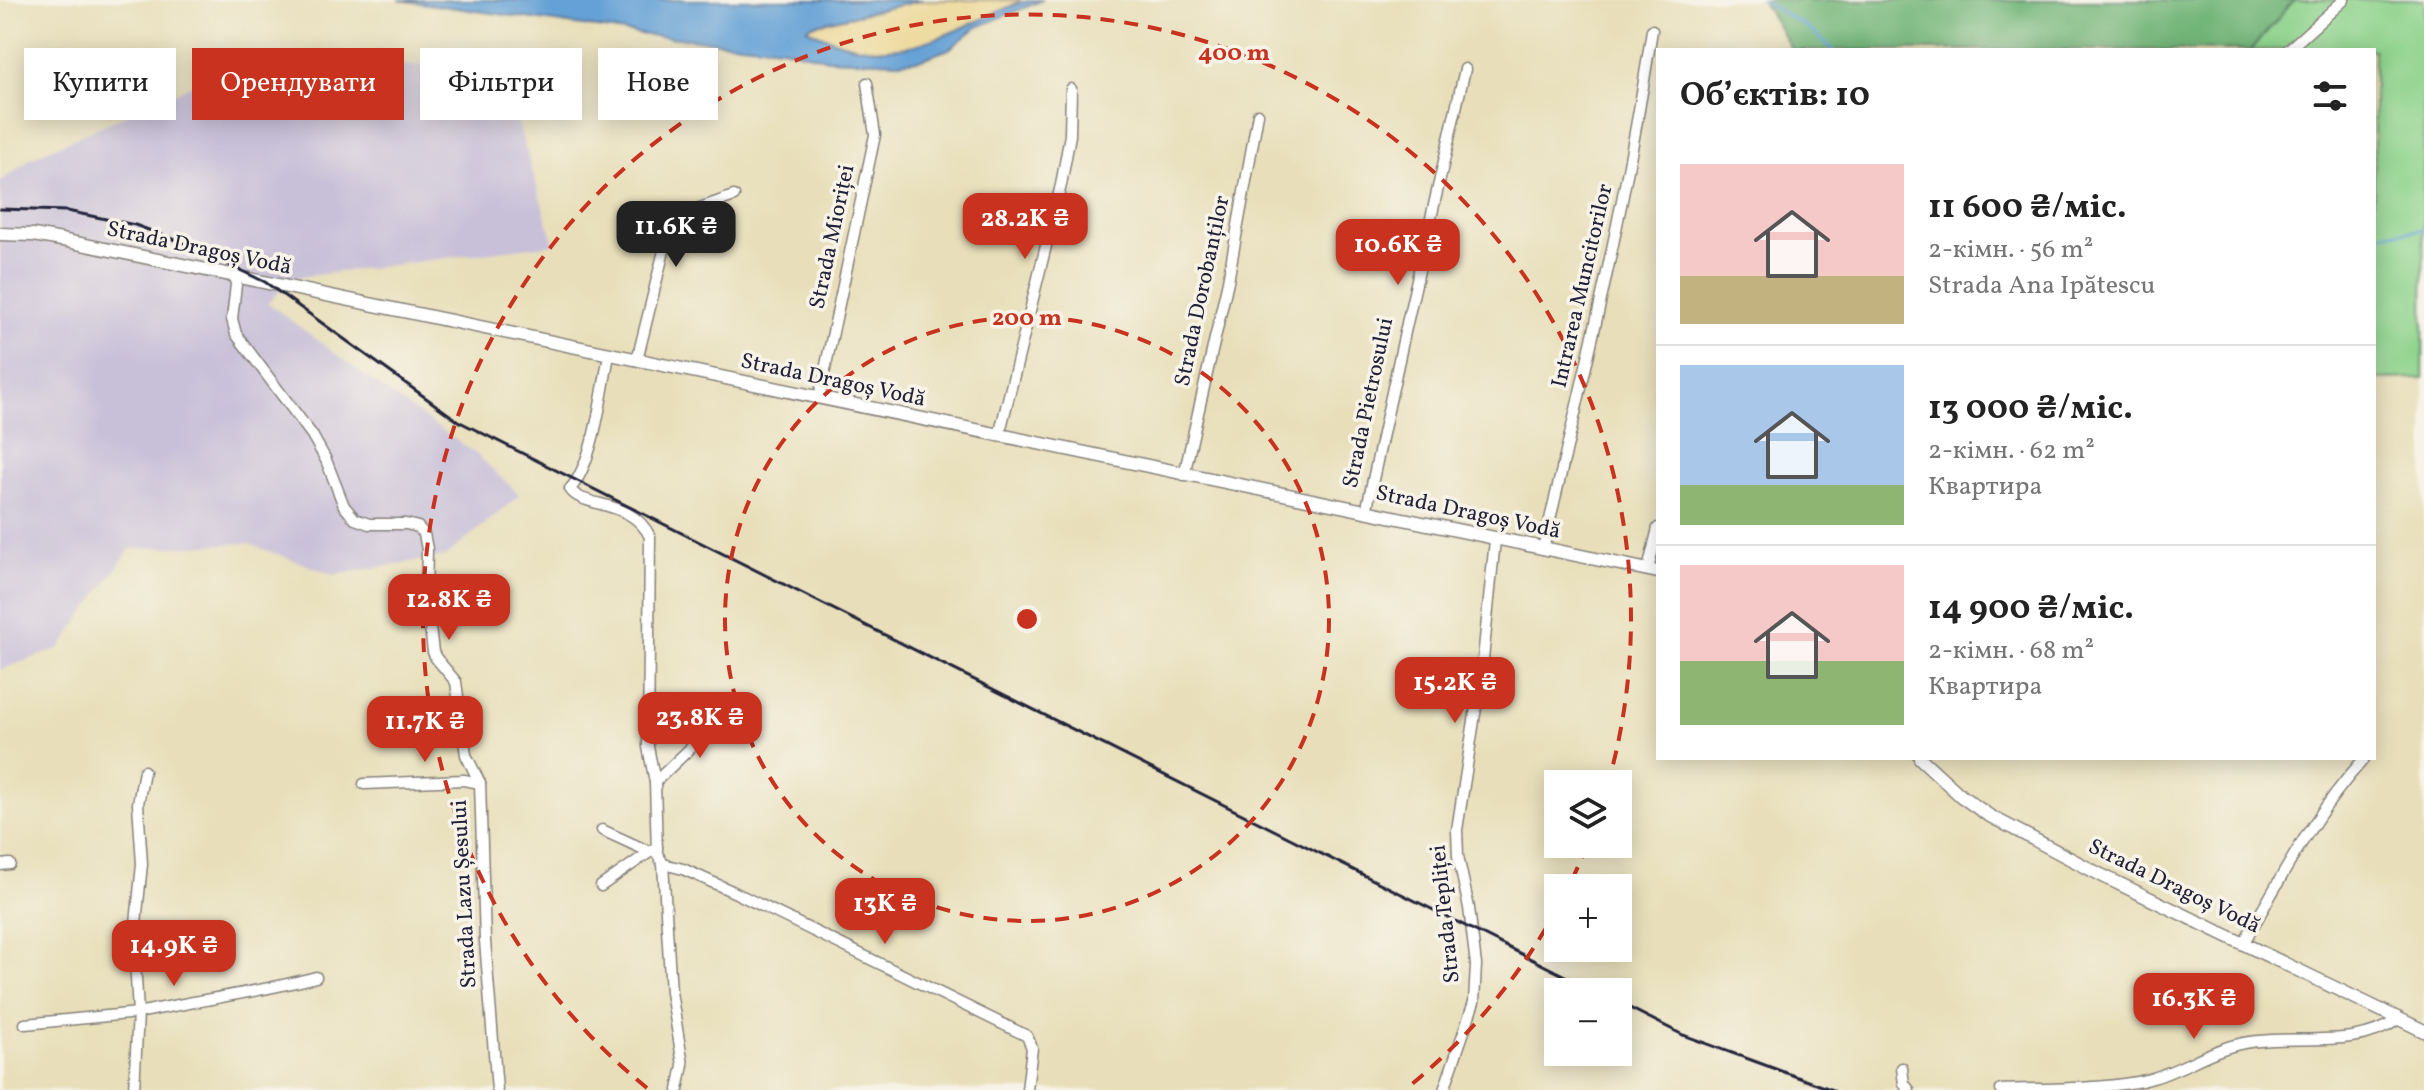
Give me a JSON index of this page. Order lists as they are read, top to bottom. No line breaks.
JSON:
{"streets":{"main road":["Strada Dragoș Vodă"],"street":["Strada Mioriței","Intrarea Muncitorilor","Strada Dorobanților","Strada Pietrosului","Strada Lazu Șesului","Strada Tepliței"]},"crossings":[["Strada Mioriței","Strada Dragoș Vodă"],["Strada Dragoș Vodă","Intrarea Muncitorilor"],["Strada Dragoș Vodă","Strada Dorobanților"],["Strada Dragoș Vodă","Strada Pietrosului"],["Strada Dragoș Vodă","Strada Lazu Șesului"],["Strada Dragoș Vodă","Strada Tepliței"]],"page":{"chip":["Купити","Орендувати","Фільтри","Нове"],"heading":"Об’єктів: 10","list":[{"name":"11 600 ₴/міс.","note":"2-кімн. · 56 m² · Strada Ana Ipătescu"},{"name":"13 000 ₴/міс.","note":"2-кімн. · 62 m² · Квартира"},{"name":"14 900 ₴/міс.","note":"2-кімн. · 68 m² · Квартира"}],"price":["28.2K ₴","11.6K ₴","10.6K ₴","12.8K ₴","15.2K ₴","23.8K ₴","11.7K ₴","13K ₴","14.9K ₴","16.3K ₴"],"map_buttons":["+","−"]},"rings":["400 m","200 m"]}
